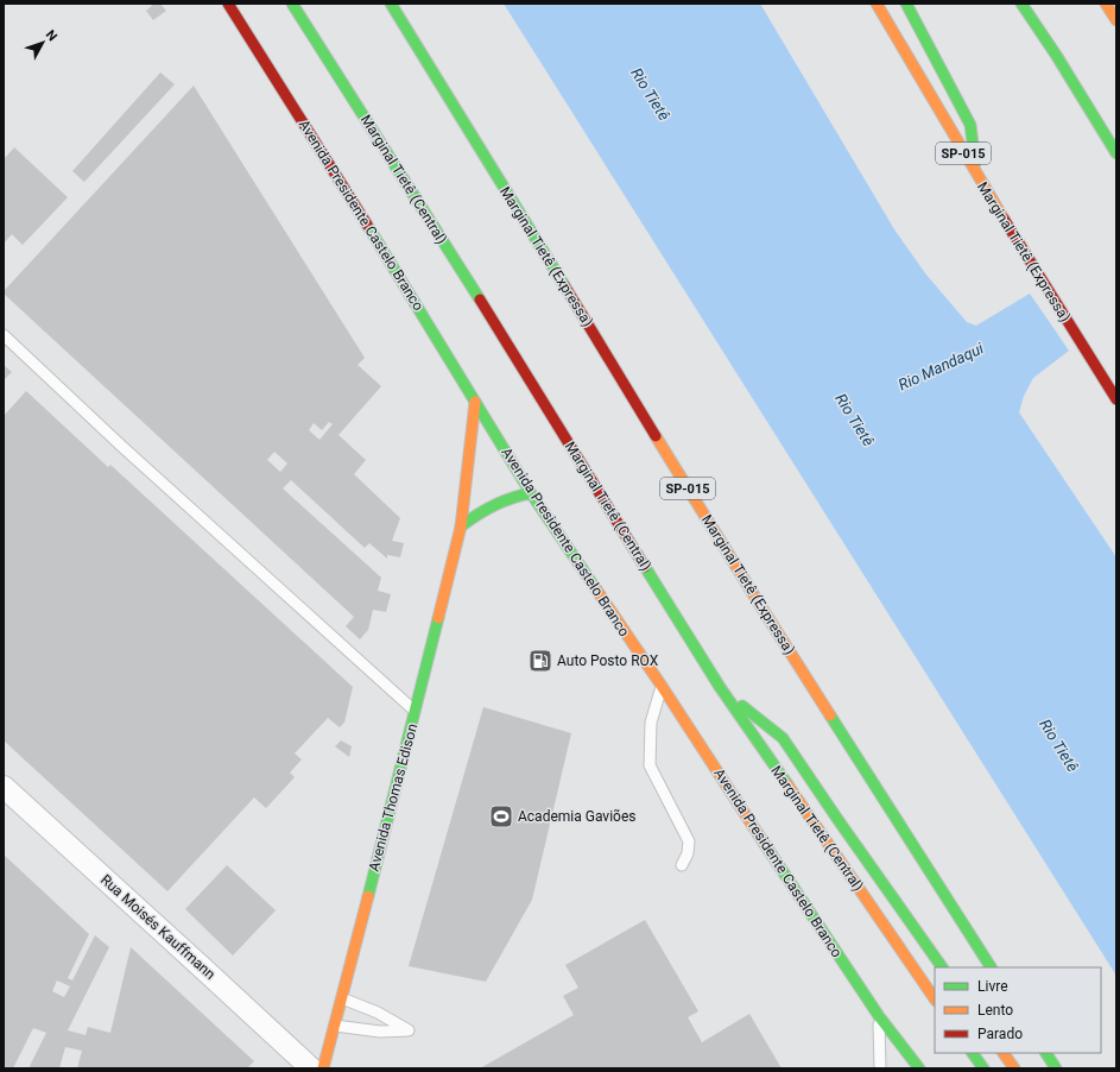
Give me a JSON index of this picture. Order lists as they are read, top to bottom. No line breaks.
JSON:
{"streets":{"main road":["SP-015","Marginal Tietê (Central)","Avenida Presidente Castelo Branco","Marginal Tietê (Expressa)","Avenida Thomas Edison"],"street":["Rua Moisés Kauffmann"]},"crossings":[["Avenida Presidente Castelo Branco","Avenida Thomas Edison"]],"water":["Rio Tietê","Rio Mandaqui"],"places":{"fuel station":["Auto Posto ROX"],"sports":["Academia Gaviões"]},"legend":["Livre","Lento","Parado"],"north":"top right"}
